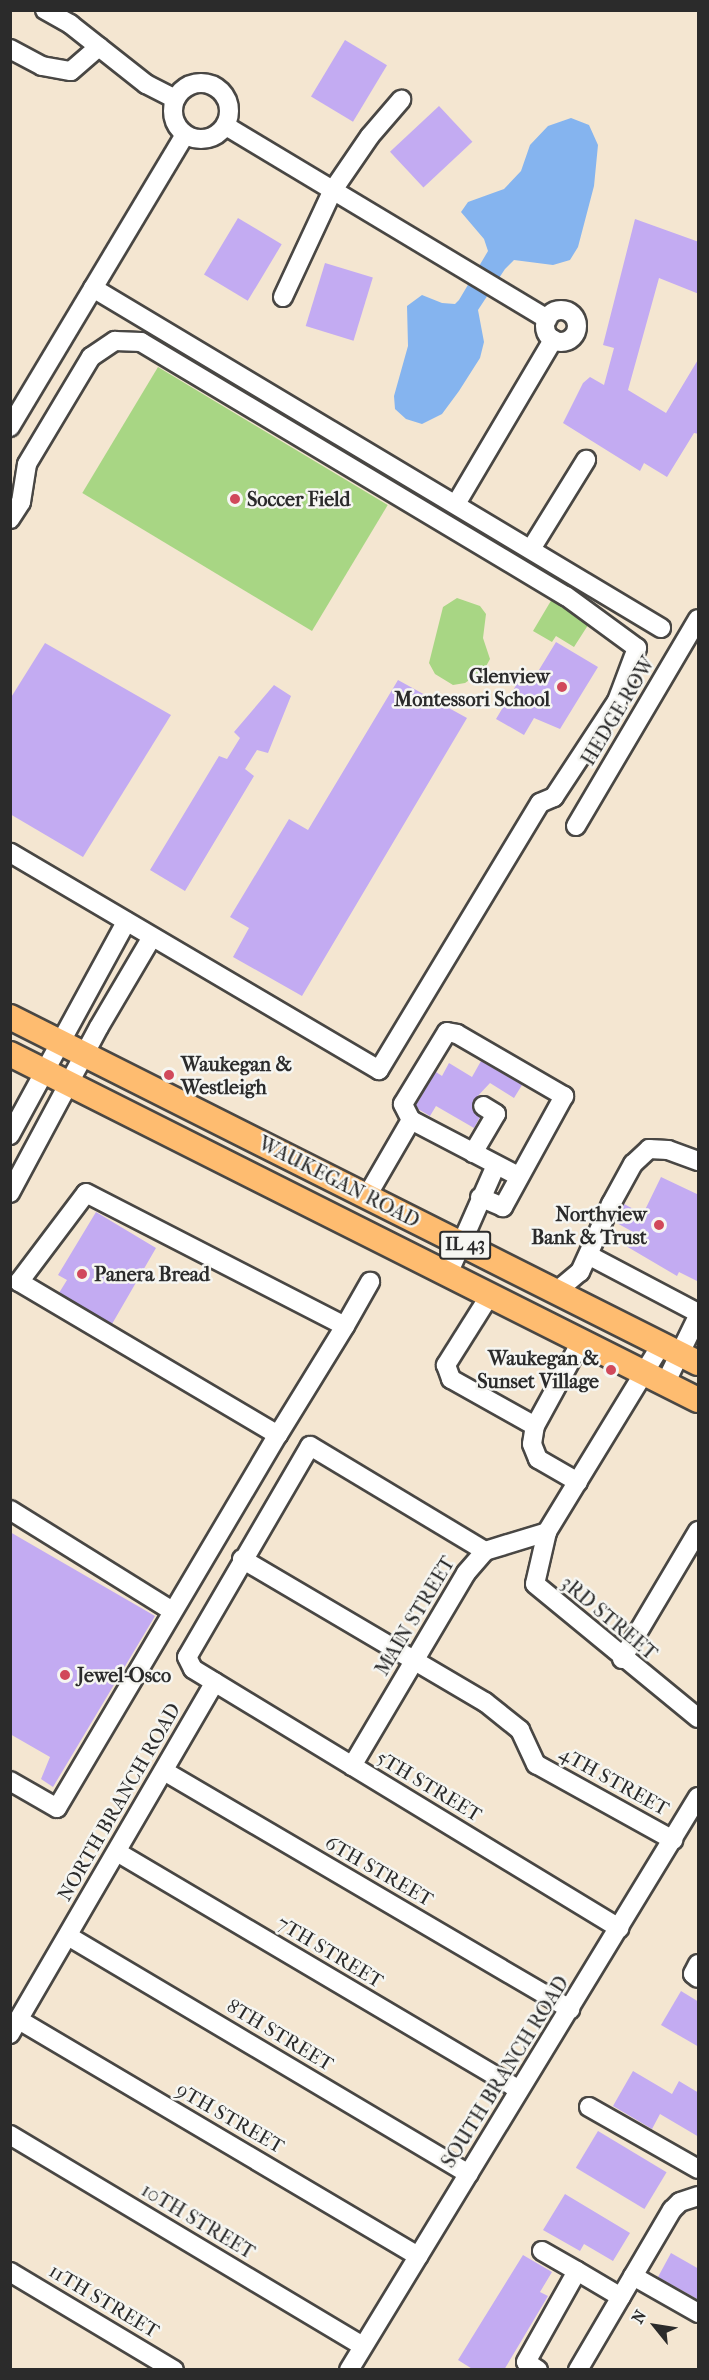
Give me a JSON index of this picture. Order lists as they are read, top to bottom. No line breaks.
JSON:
{"streets":{"main road":["WAUKEGAN ROAD","IL 43"],"street":["HEDGE ROW","MAIN STREET","3RD STREET","4TH STREET","5TH STREET","NORTH BRANCH ROAD","6TH STREET","7TH STREET","8TH STREET","SOUTH BRANCH ROAD","9TH STREET","10TH STREET","11TH STREET"]},"crossings":[["MAIN STREET","3RD STREET"],["MAIN STREET","4TH STREET"],["MAIN STREET","5TH STREET"],["4TH STREET","SOUTH BRANCH ROAD"],["5TH STREET","NORTH BRANCH ROAD"],["5TH STREET","SOUTH BRANCH ROAD"],["NORTH BRANCH ROAD","6TH STREET"],["NORTH BRANCH ROAD","7TH STREET"],["NORTH BRANCH ROAD","8TH STREET"],["NORTH BRANCH ROAD","9TH STREET"],["6TH STREET","SOUTH BRANCH ROAD"],["7TH STREET","SOUTH BRANCH ROAD"],["8TH STREET","SOUTH BRANCH ROAD"],["SOUTH BRANCH ROAD","9TH STREET"],["SOUTH BRANCH ROAD","10TH STREET"]],"places":["Soccer Field","Glenview Montessori School","Waukegan & Westleigh","Northview Bank & Trust","Panera Bread","Waukegan & Sunset Village","Jewel-Osco"],"north":"top left"}
